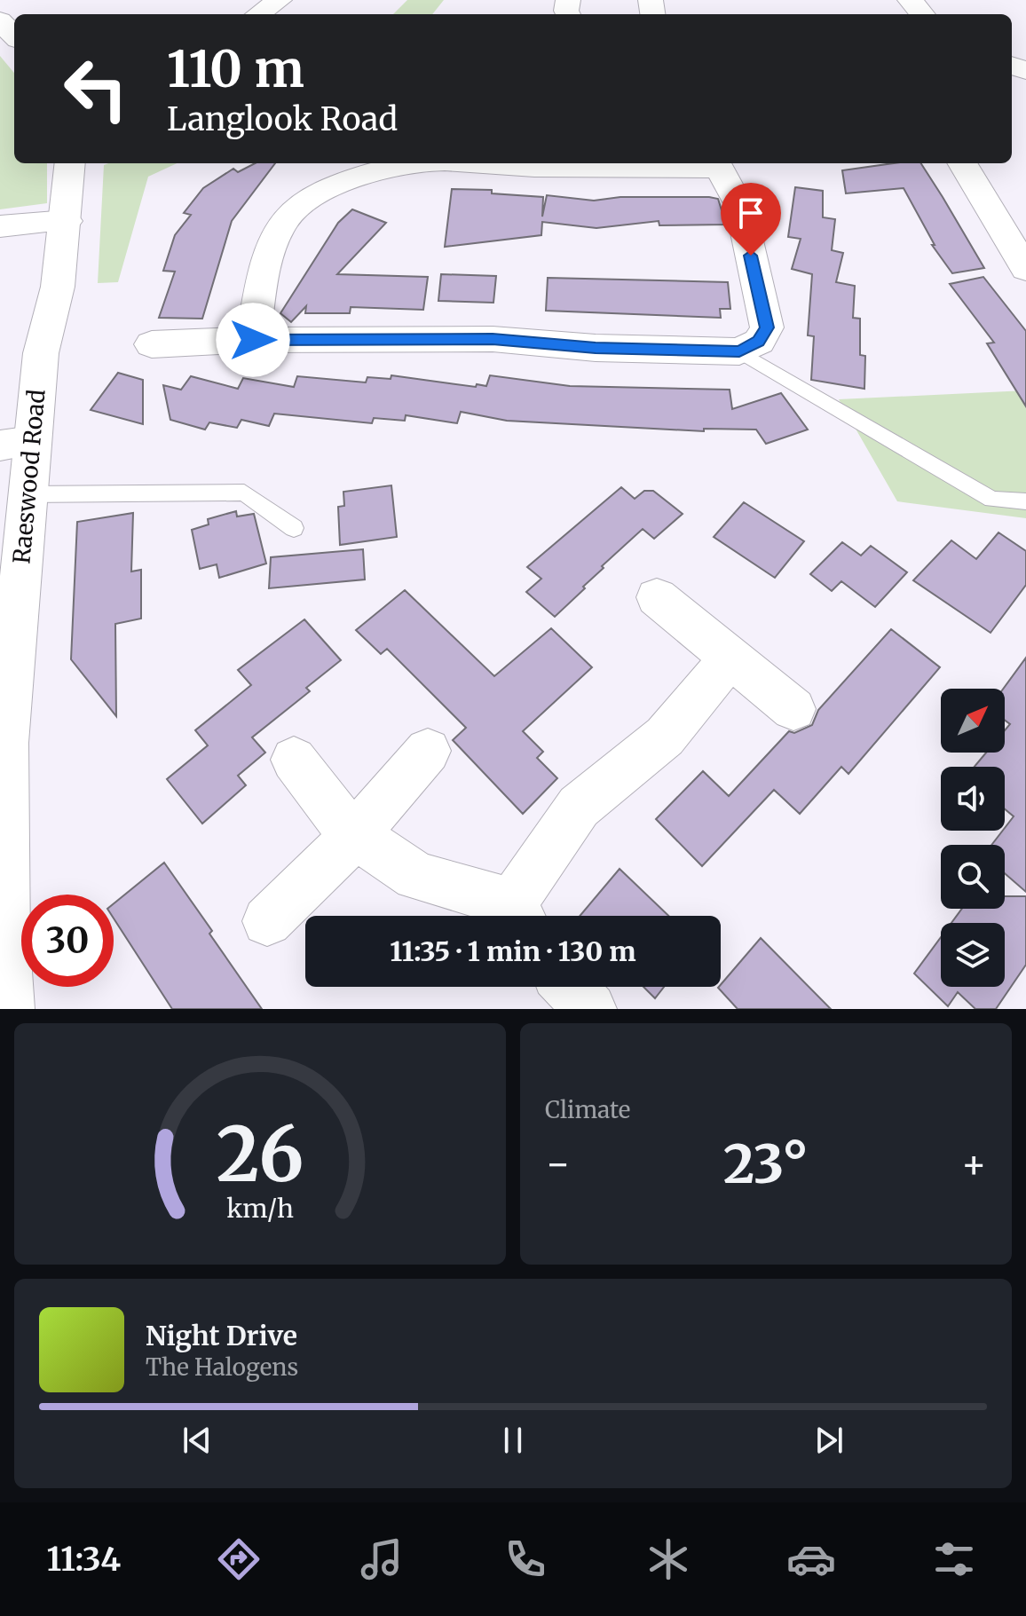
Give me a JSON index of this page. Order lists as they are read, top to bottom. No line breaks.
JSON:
{"streets":{"street":["Raeswood Road"]},"north":"top right","page":{"turn":["110 m","Langlook Road"],"limit":"30","trip":"11:35 · 1 min · 130 m","tile":"Climate","heat":["−","23°","+"],"song":["Night Drive","The Halogens"],"tabs":"11:34","gauge":["26","km/h"]}}
